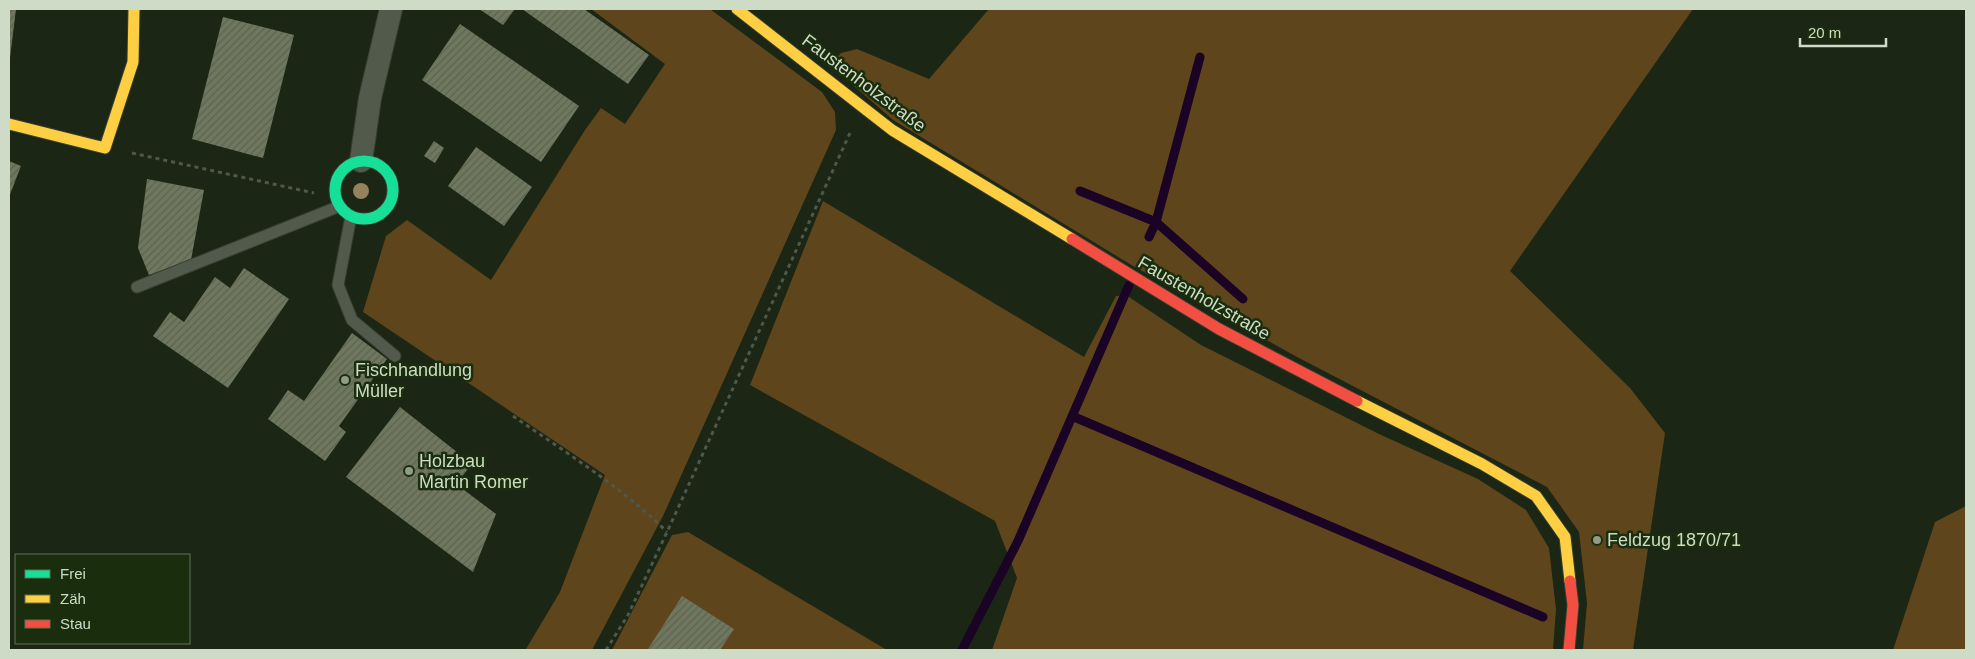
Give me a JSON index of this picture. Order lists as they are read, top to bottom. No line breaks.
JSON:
{"streets":{"street":["Faustenholzstraße"]},"places":["Fischhandlung Müller","Holzbau Martin Romer","Feldzug 1870/71"],"legend":["Frei","Zäh","Stau"],"scale_bar":"20 m"}
